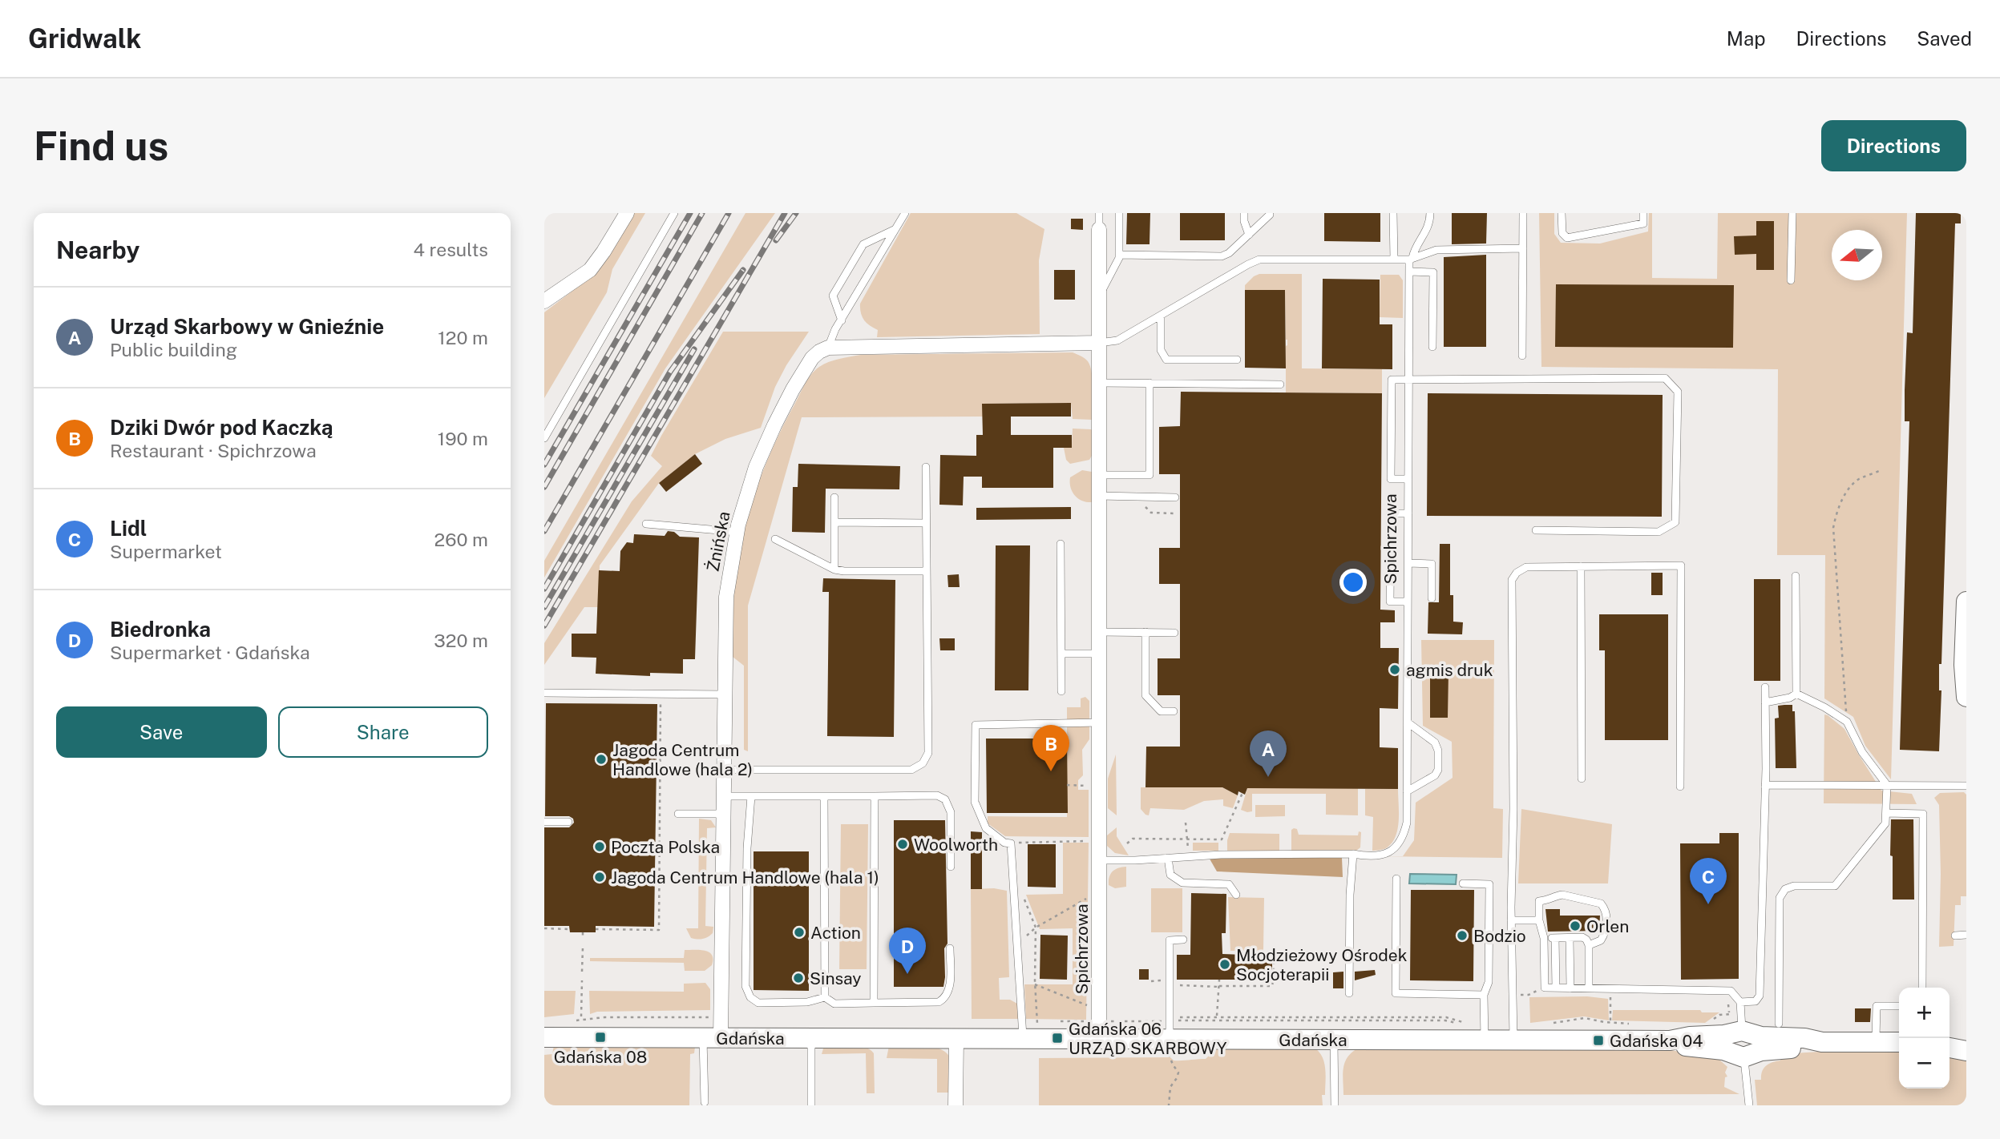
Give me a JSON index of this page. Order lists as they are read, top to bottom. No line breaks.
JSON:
{"streets":{"street":["Spichrzowa","Żnińska","Gdańska"]},"crossings":[["Spichrzowa","Gdańska"],["Żnińska","Gdańska"]],"places":{"other":["agmis druk","Jagoda Centrum Handlowe (hala 2)","Woolworth","Poczta Polska","Jagoda Centrum Handlowe (hala 1)","Orlen","Action","Bodzio","Młodzieżowy Ośrodek Socjoterapii","Sinsay"],"transit":["Gdańska 08","Gdańska 06 URZĄD SKARBOWY","Gdańska 04"]},"north":"left","page":{"header":"Gridwalk","nav":["Map","Directions","Saved"],"buttons":["Directions",["Save","Share"]],"title":"Find us","heading":["Nearby","4 results"],"list":[{"mark":"A","name":"Urząd Skarbowy w Gnieźnie","note":"Public building","value":"120 m"},{"mark":"B","name":"Dziki Dwór pod Kaczką","note":"Restaurant · Spichrzowa","value":"190 m"},{"mark":"C","name":"Lidl","note":"Supermarket","value":"260 m"},{"mark":"D","name":"Biedronka","note":"Supermarket · Gdańska","value":"320 m"}],"pins":["B","A","C","D"],"map_buttons":["+","−"]}}
